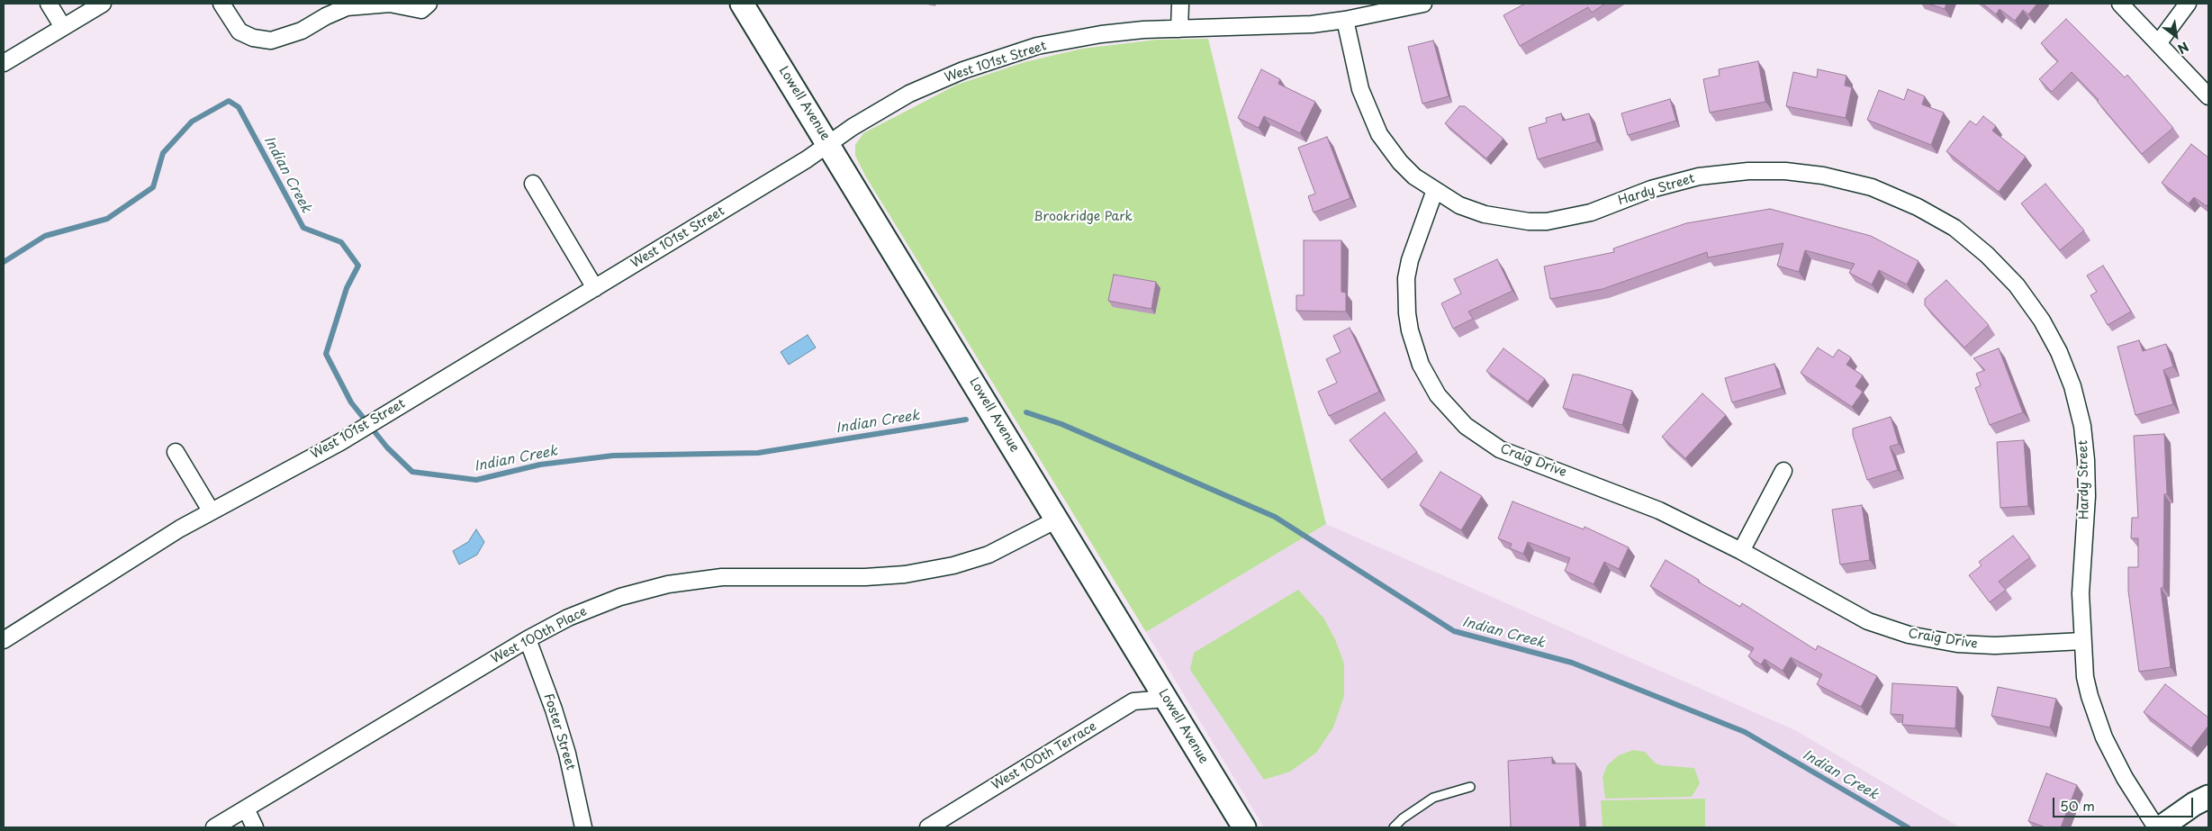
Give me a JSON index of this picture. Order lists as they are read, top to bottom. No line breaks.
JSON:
{"streets":{"street":["West 101st Street","Lowell Avenue","Hardy Street","Craig Drive","West 100th Place","Foster Street","West 100th Terrace"]},"crossings":[["West 101st Street","Lowell Avenue"],["West 101st Street","Hardy Street"],["Lowell Avenue","West 100th Place"],["Lowell Avenue","West 100th Terrace"],["Hardy Street","Craig Drive"],["West 100th Place","Foster Street"]],"water":["Indian Creek"],"parks":["Brookridge Park"],"scale_bar":"50 m","north":"bottom right"}
